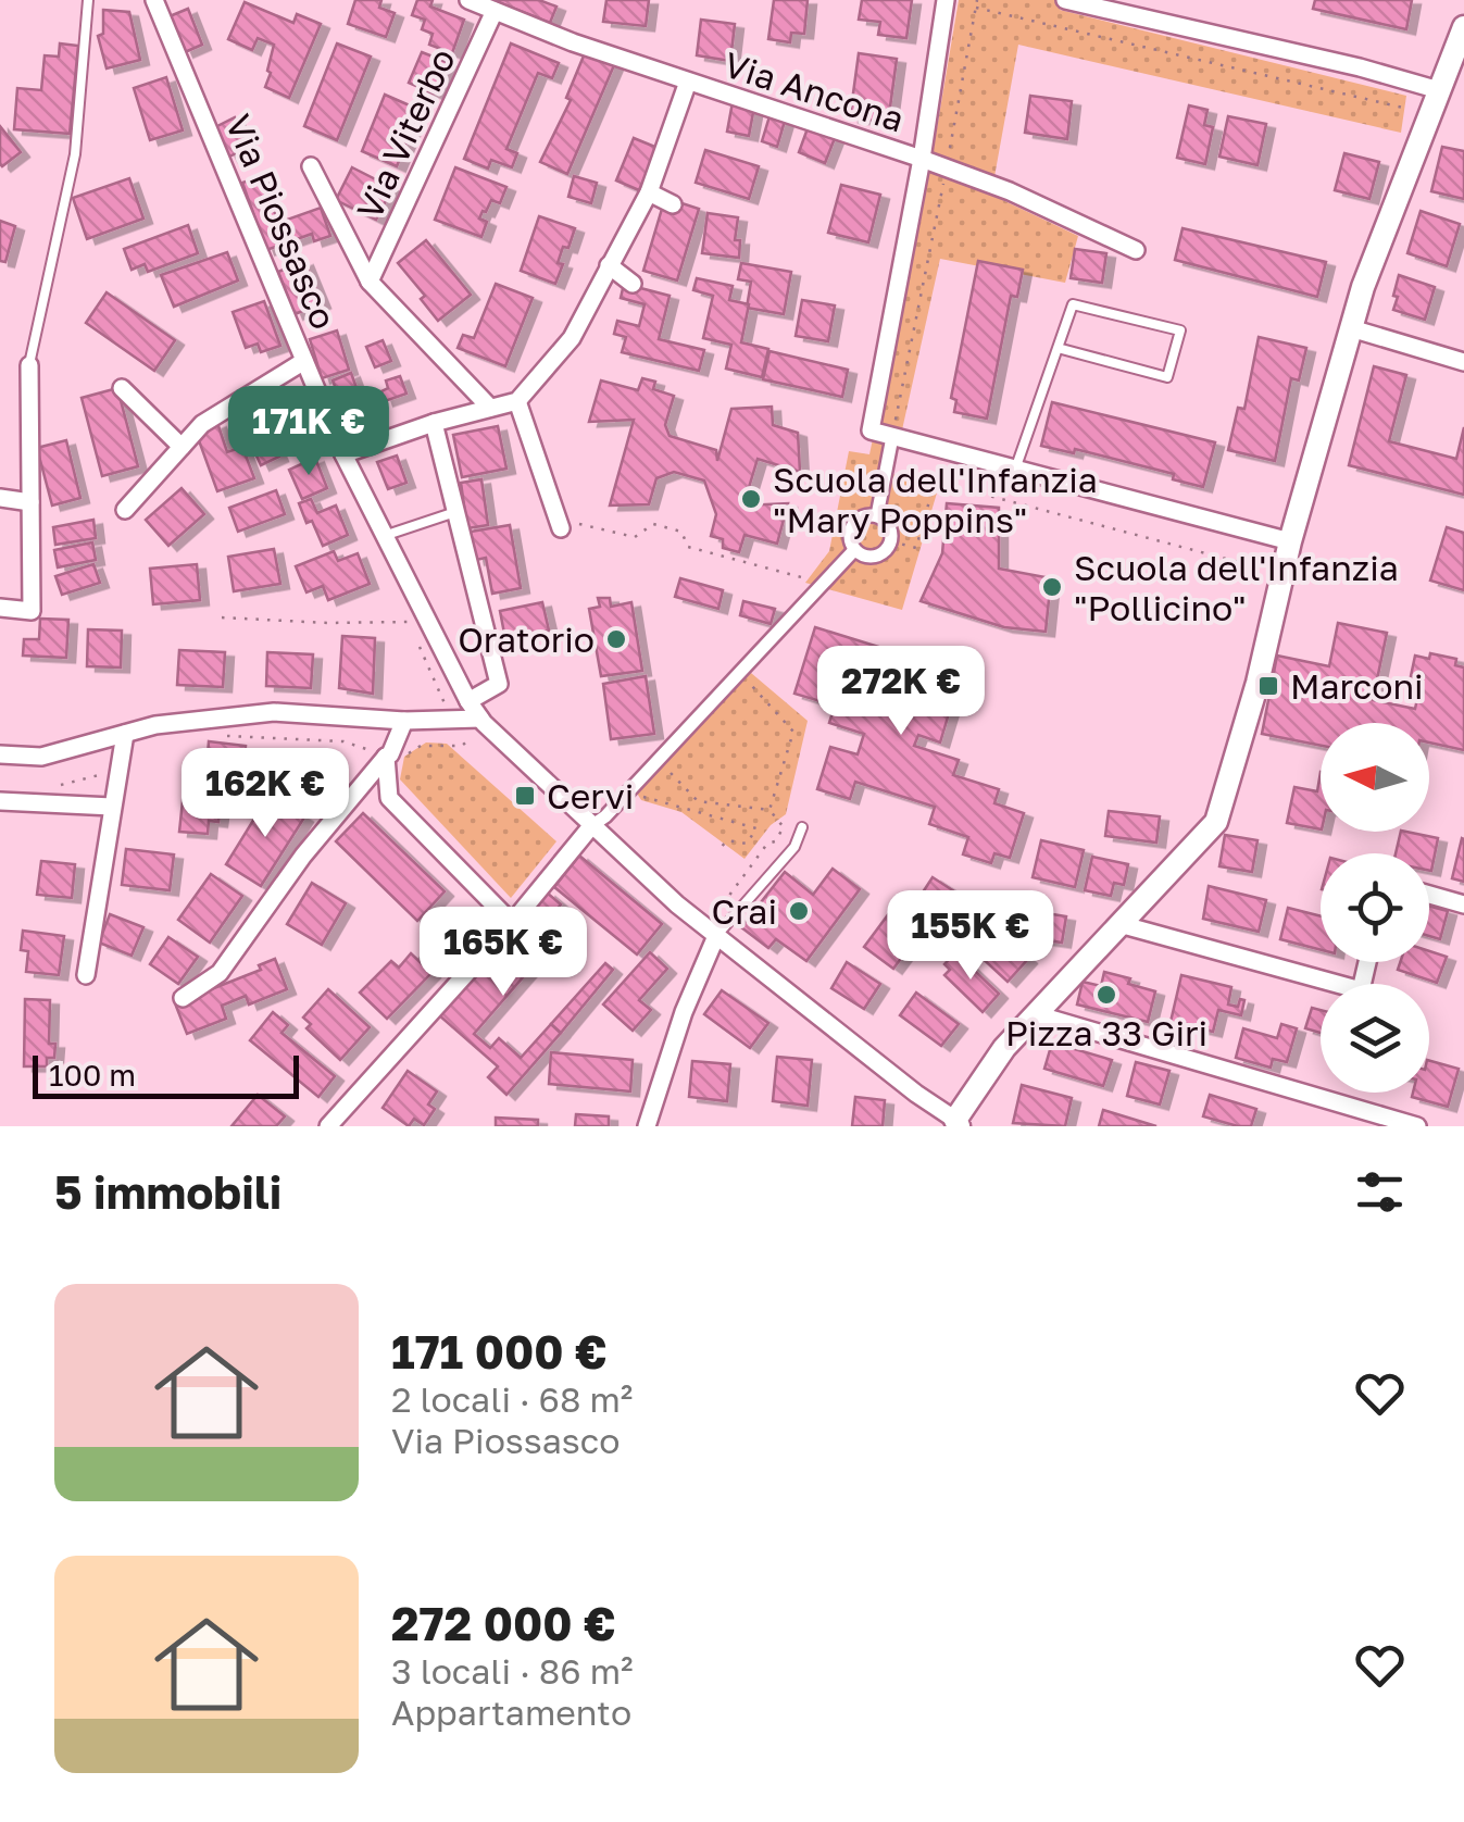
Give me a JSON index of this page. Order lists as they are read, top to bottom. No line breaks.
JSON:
{"streets":{"street":["Via Ancona","Via Viterbo","Via Piossasco"]},"crossings":[["Via Ancona","Via Viterbo"]],"places":{"other":["Scuola dell'Infanzia \"Mary Poppins\"","Scuola dell'Infanzia \"Pollicino\"","Oratorio","Crai","Pizza 33 Giri"],"transit":["Marconi","Cervi"]},"scale_bar":"100 m","north":"left","page":{"price":["171K €","272K €","162K €","155K €","165K €"],"scale":"100 m","heading":"5 immobili","list":[{"name":"171 000 €","note":"2 locali · 68 m² · Via Piossasco"},{"name":"272 000 €","note":"3 locali · 86 m² · Appartamento"}]}}
